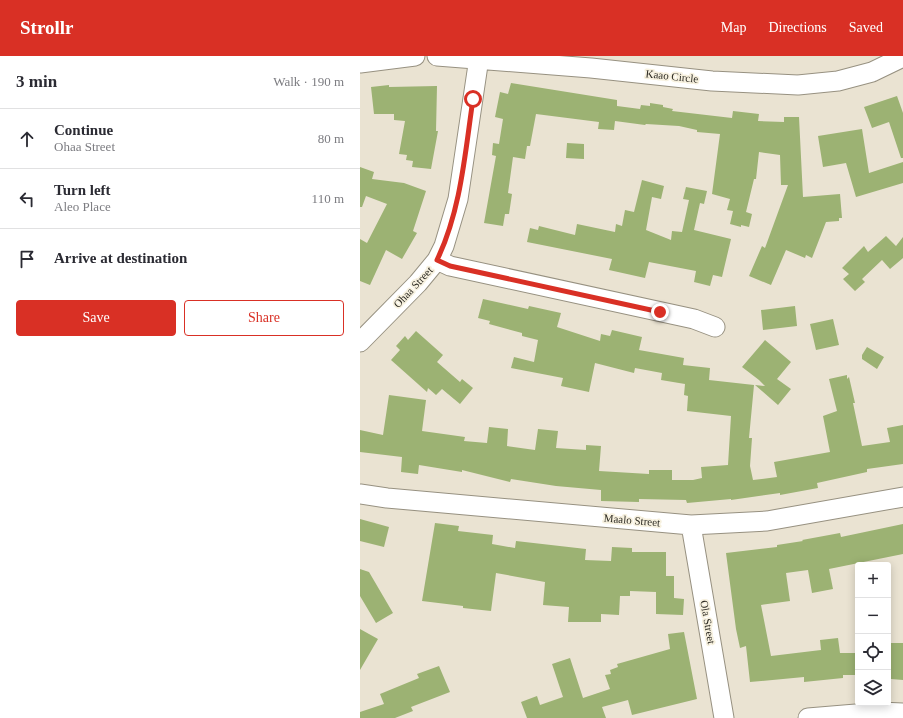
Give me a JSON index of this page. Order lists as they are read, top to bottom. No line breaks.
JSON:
{"streets":{"street":["Kaao Circle","Ohaa Street","Maalo Street","Ola Street"]},"crossings":[["Kaao Circle","Ohaa Street"],["Maalo Street","Ola Street"]],"page":{"header":"Strollr","nav":["Map","Directions","Saved"],"heading":["3 min","Walk · 190 m"],"list":[["Continue","Ohaa Street","80 m"],["Turn left","Aleo Place","110 m"],"Arrive at destination"],"buttons":["Save","Share"],"map_buttons":["+","−"]}}
